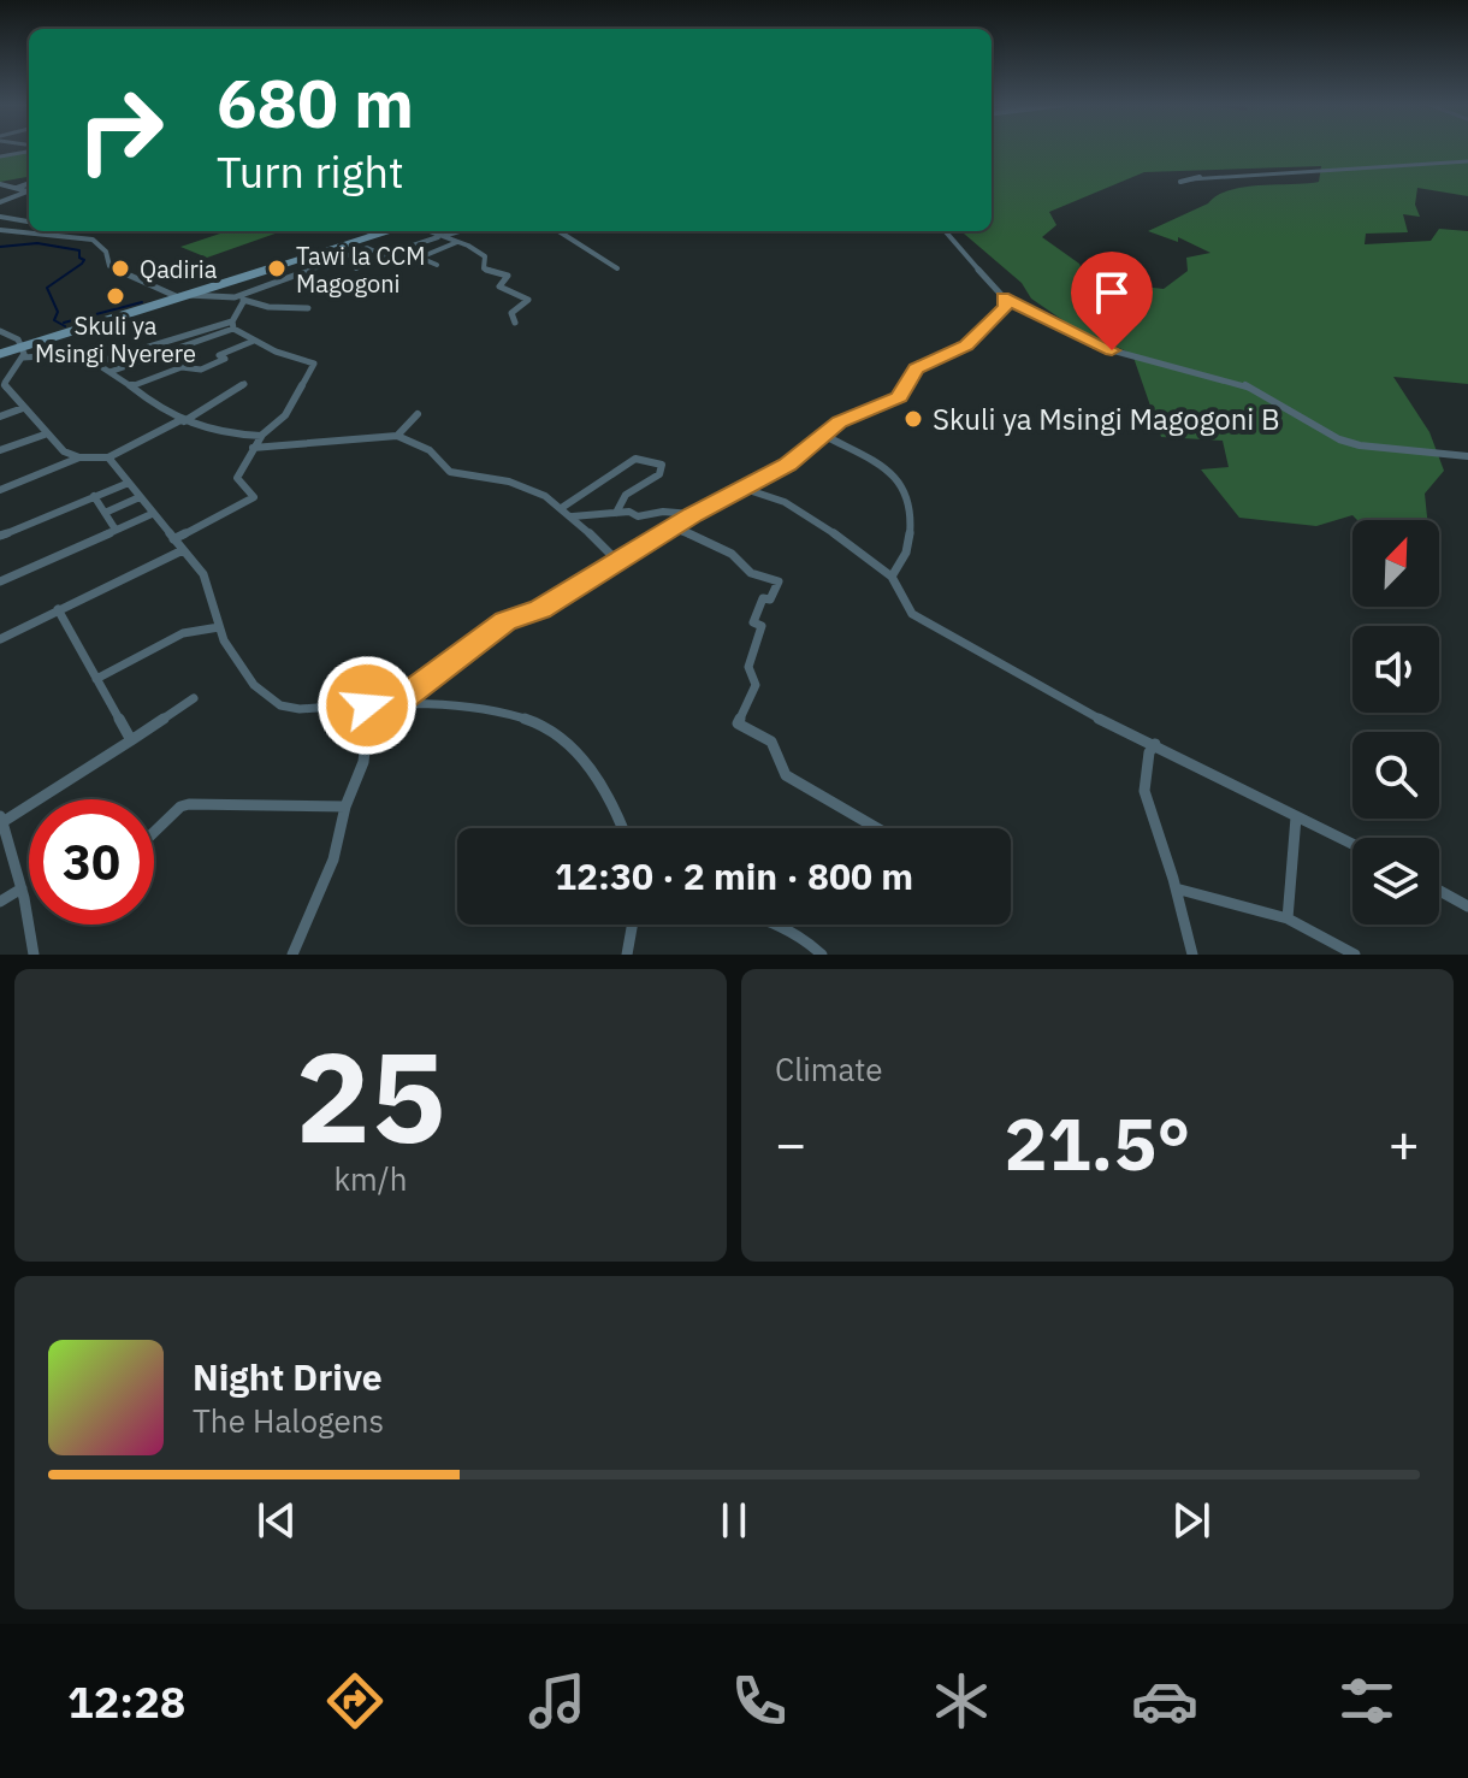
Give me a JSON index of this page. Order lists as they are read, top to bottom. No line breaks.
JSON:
{"places":["Qadiria","Tawi la CCM Magogoni","Skuli ya Msingi Nyerere","Skuli ya Msingi Magogoni B"],"north":"top right","page":{"turn":["680 m","Turn right"],"limit":"30","trip":"12:30 · 2 min · 800 m","tile":[["25","km/h"],"Climate"],"heat":["−","21.5°","+"],"song":["Night Drive","The Halogens"],"tabs":"12:28"}}
